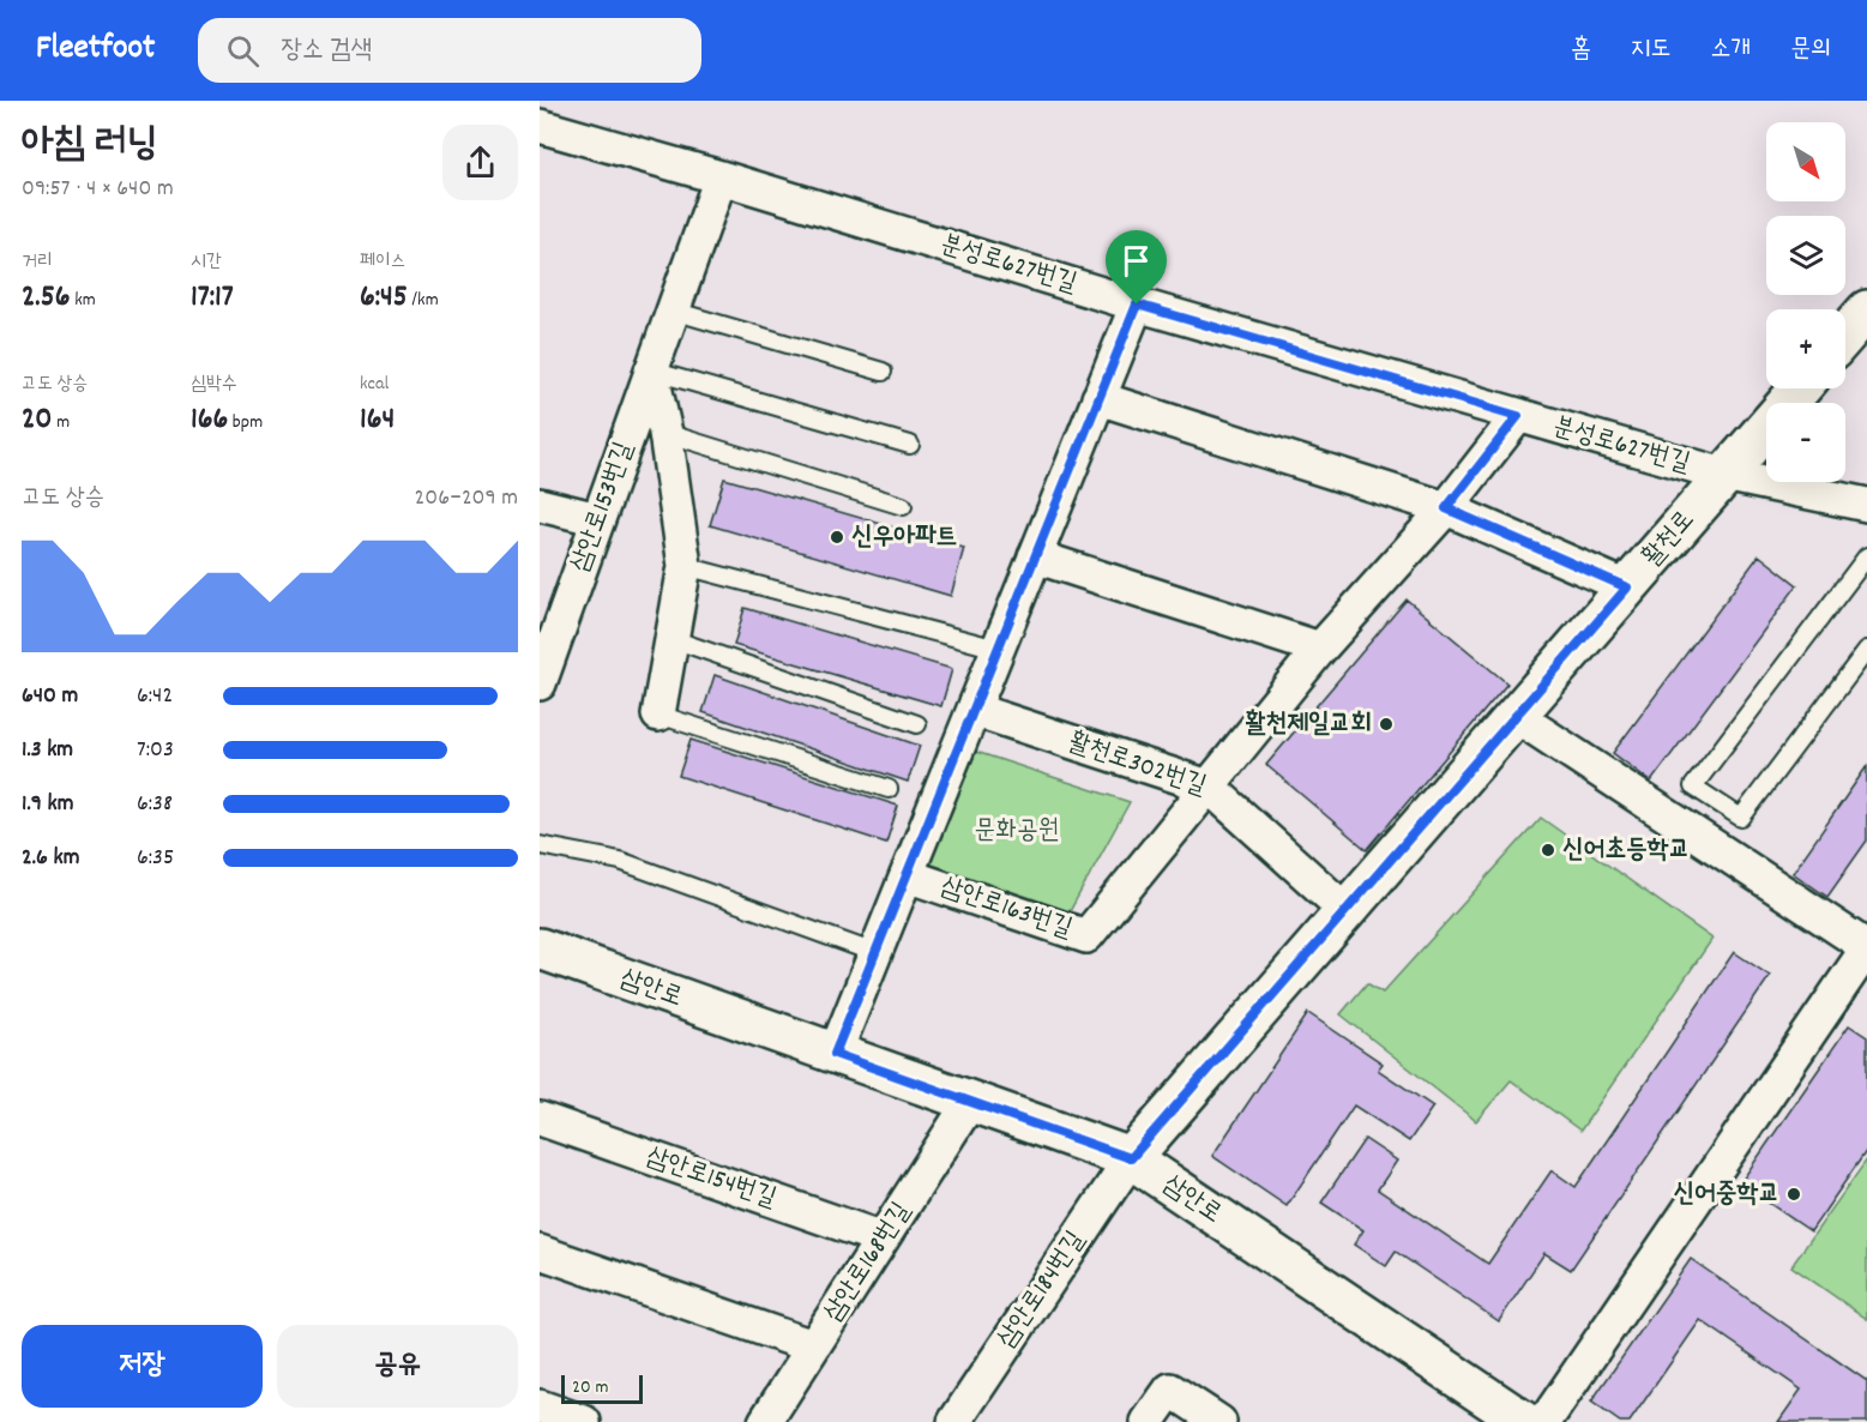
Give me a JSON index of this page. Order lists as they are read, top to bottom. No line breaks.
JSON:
{"streets":{"main road":["활천로","삼안로"],"street":["분성로627번길","삼안로153번길","활천로302번길","삼안로163번길","삼안로154번길","삼안로168번길","삼안로184번길"]},"crossings":[["분성로627번길","삼안로153번길"],["분성로627번길","활천로"],["분성로627번길","활천로302번길"],["분성로627번길","삼안로163번길"],["활천로","활천로302번길"],["활천로","삼안로"],["활천로","삼안로184번길"],["활천로302번길","삼안로163번길"],["삼안로163번길","삼안로"],["삼안로","삼안로168번길"],["삼안로","삼안로184번길"],["삼안로154번길","삼안로168번길"]],"parks":["문화공원"],"places":["신우아파트","활천제일교회","신어초등학교","신어중학교"],"scale_bar":"20 m","north":"bottom right","page":{"header":"Fleetfoot","search":"장소 검색","nav":["홈","지도","소개","문의"],"heading":["아침 러닝","09:57 · 4 × 640 m"],"map_buttons":["+","−"],"stats":[["거리","2.56 km"],["시간","17:17"],["페이스","6:45 /km"],["고도 상승","20 m"],["심박수","166 bpm"],["kcal","164"]],"chart":["고도 상승","206–209 m"],"list":[{"name":"640 m","note":"6:42"},{"name":"1.3 km","note":"7:03"},{"name":"1.9 km","note":"6:38"},{"name":"2.6 km","note":"6:35"}],"buttons":["저장","공유"],"scale":"20 m"}}
